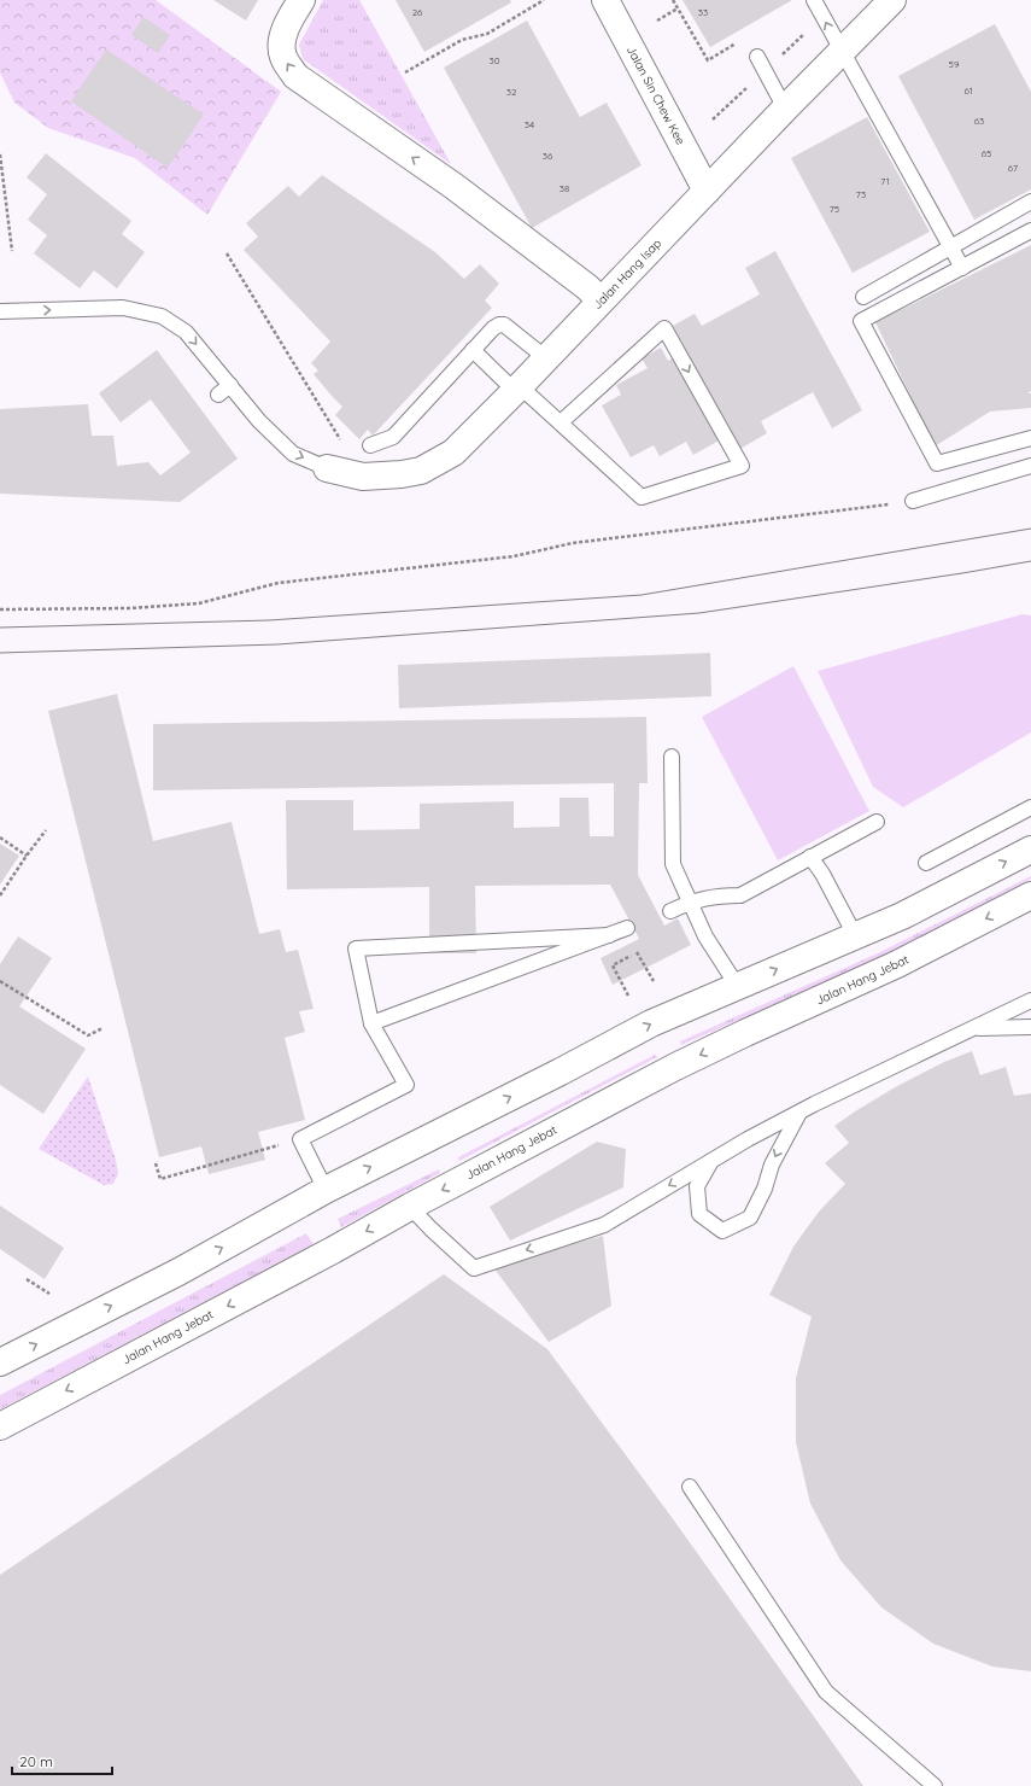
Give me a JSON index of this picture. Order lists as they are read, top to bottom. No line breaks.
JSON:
{"streets":{"street":["Jalan Sin Chew Kee","Jalan Hang Isap","Jalan Hang Jebat"]},"crossings":[["Jalan Sin Chew Kee","Jalan Hang Isap"]],"house_numbers":["26","33","30","59","61","32","63","34","65","36","67","71","38","73","75"],"scale_bar":"20 m"}
